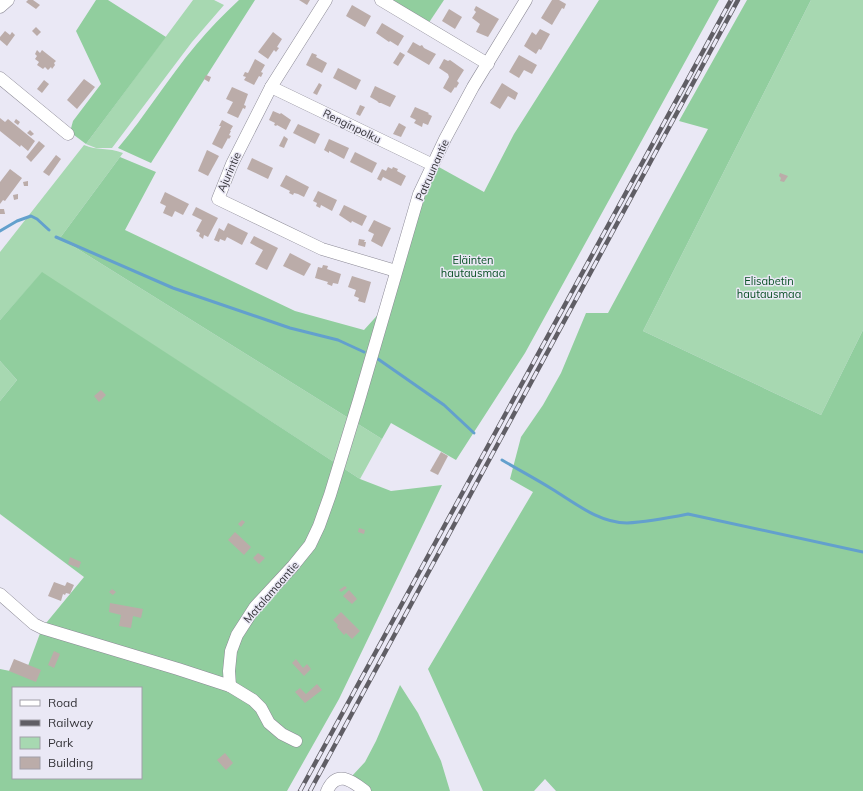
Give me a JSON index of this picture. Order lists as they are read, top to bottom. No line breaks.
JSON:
{"streets":{"street":["Renginpolku","Patruunantie","Ajurintie","Matalamaantie"]},"crossings":[["Renginpolku","Patruunantie"],["Renginpolku","Ajurintie"],["Patruunantie","Ajurintie"],["Patruunantie","Matalamaantie"]],"parks":["Eläinten hautausmaa","Elisabetin hautausmaa"],"legend":["Road","Railway","Park","Building"]}
